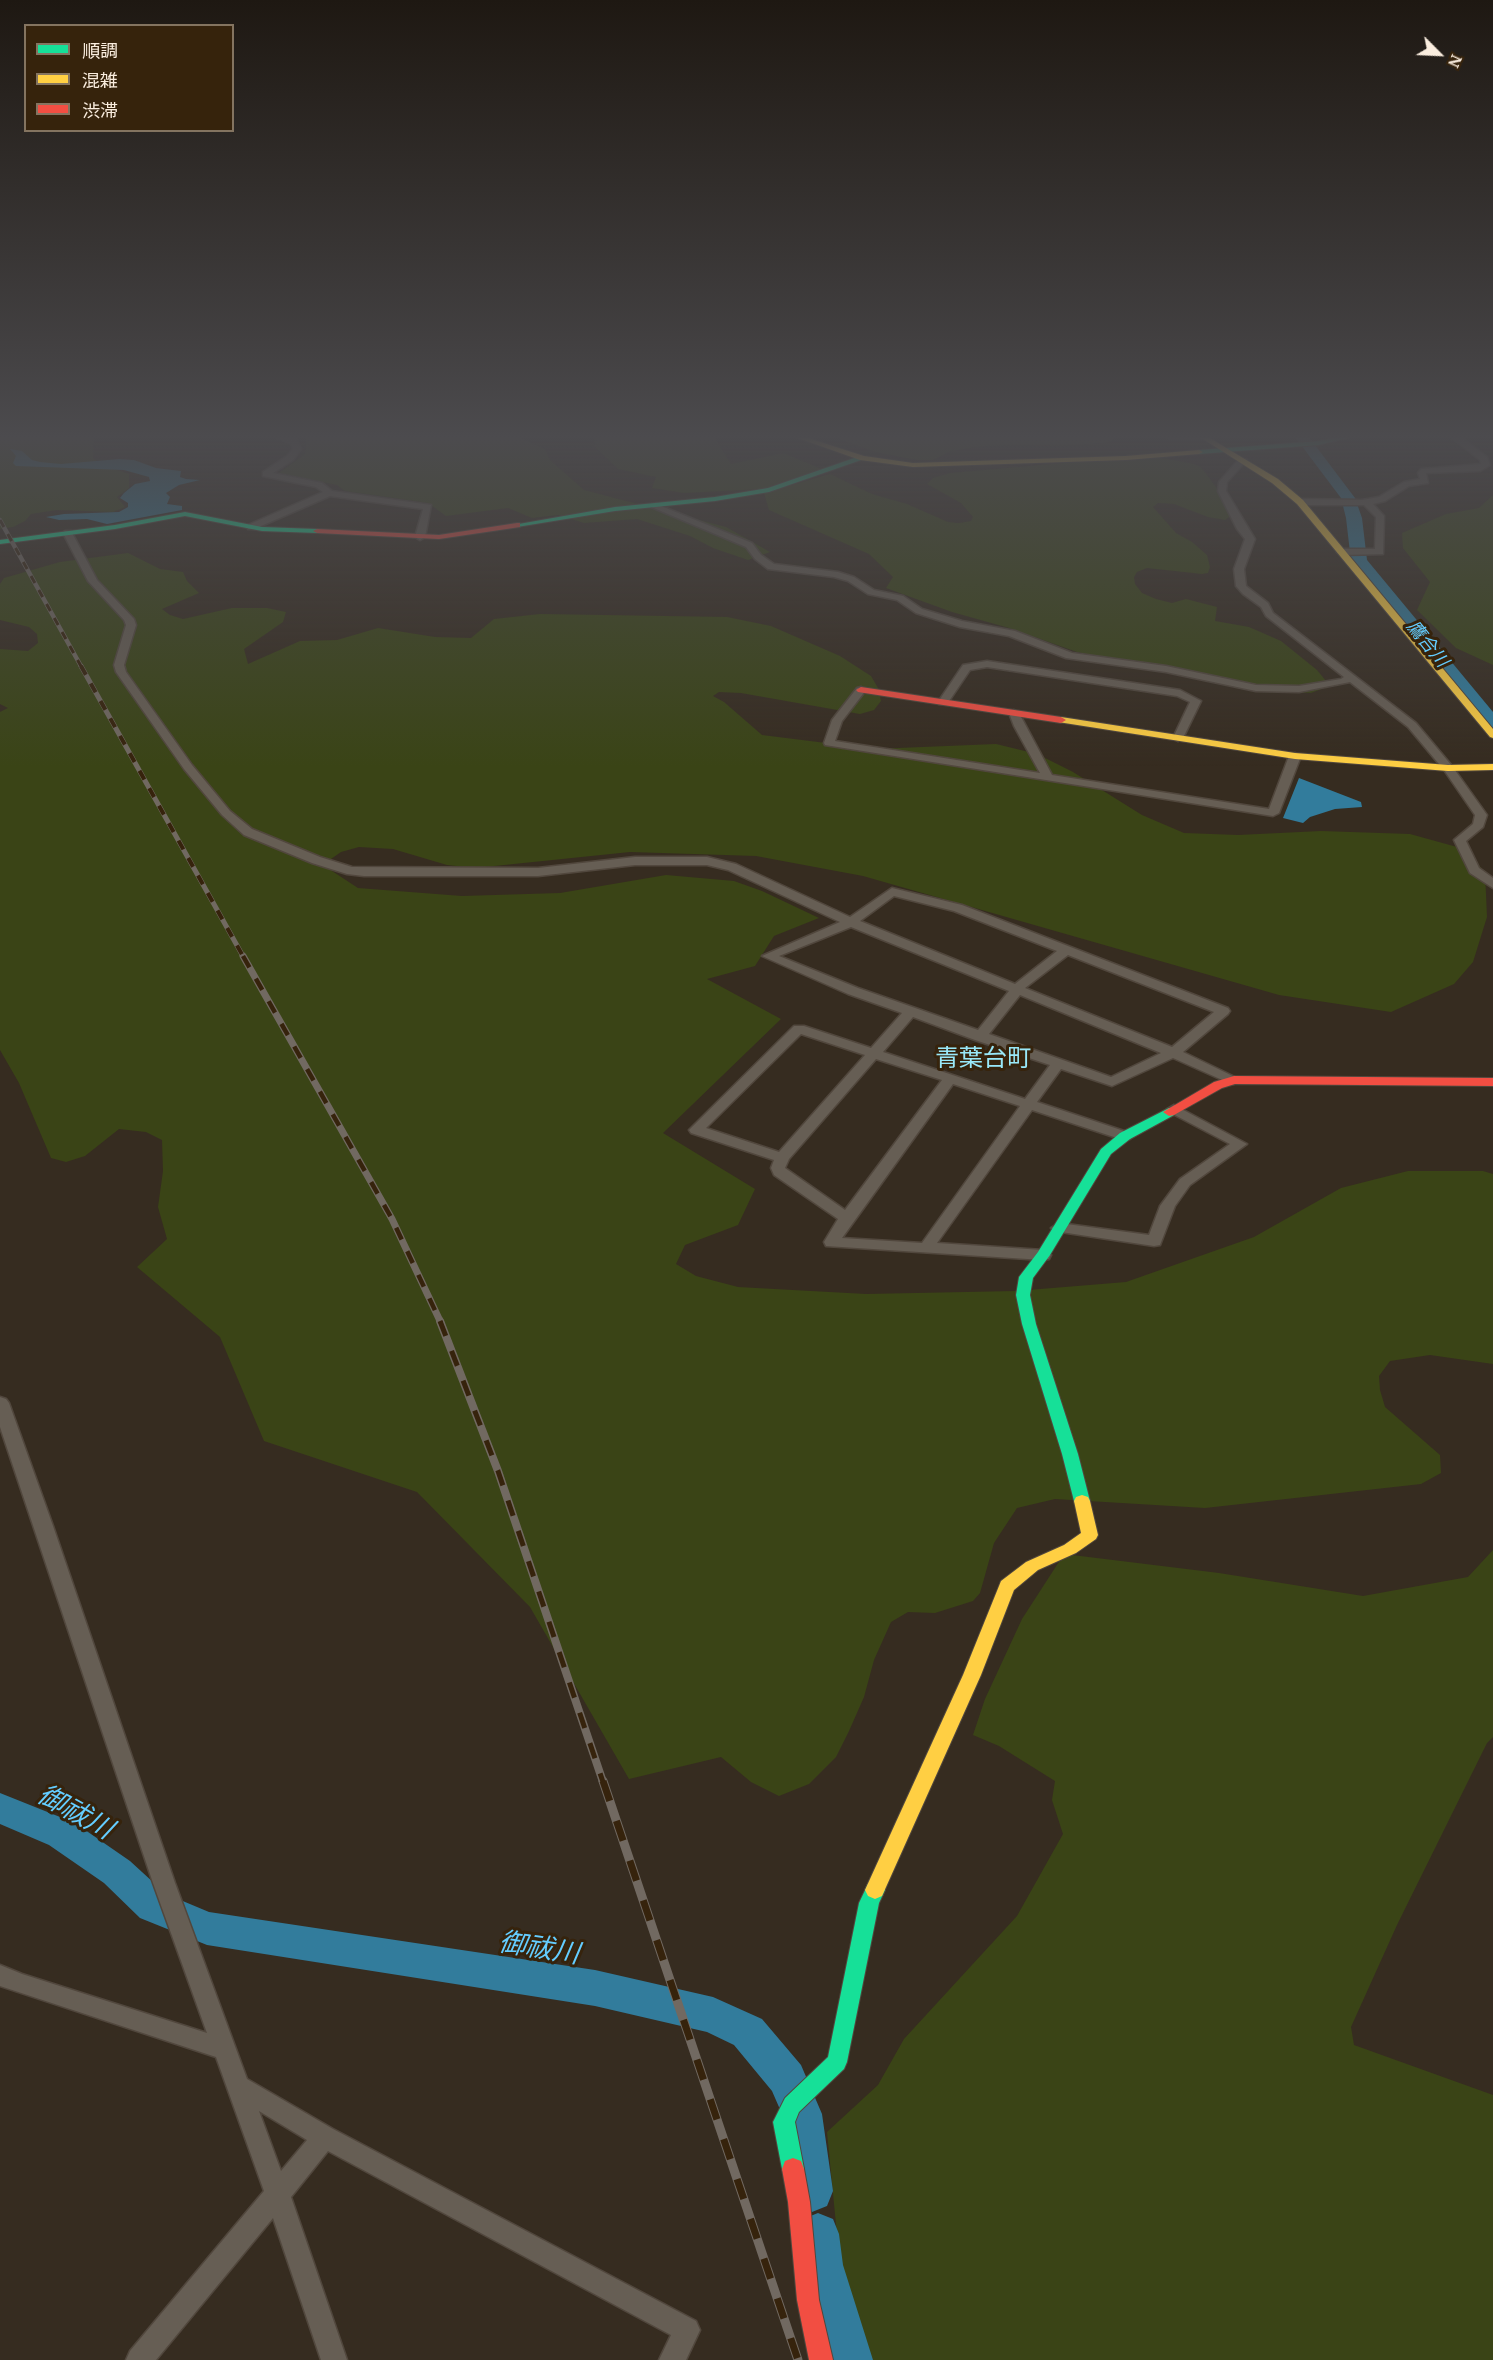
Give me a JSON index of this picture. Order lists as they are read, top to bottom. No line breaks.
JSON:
{"districts":["青葉台町"],"water":["鷹合川","御祓川"],"legend":["順調","混雑","渋滞"],"north":"bottom right"}
